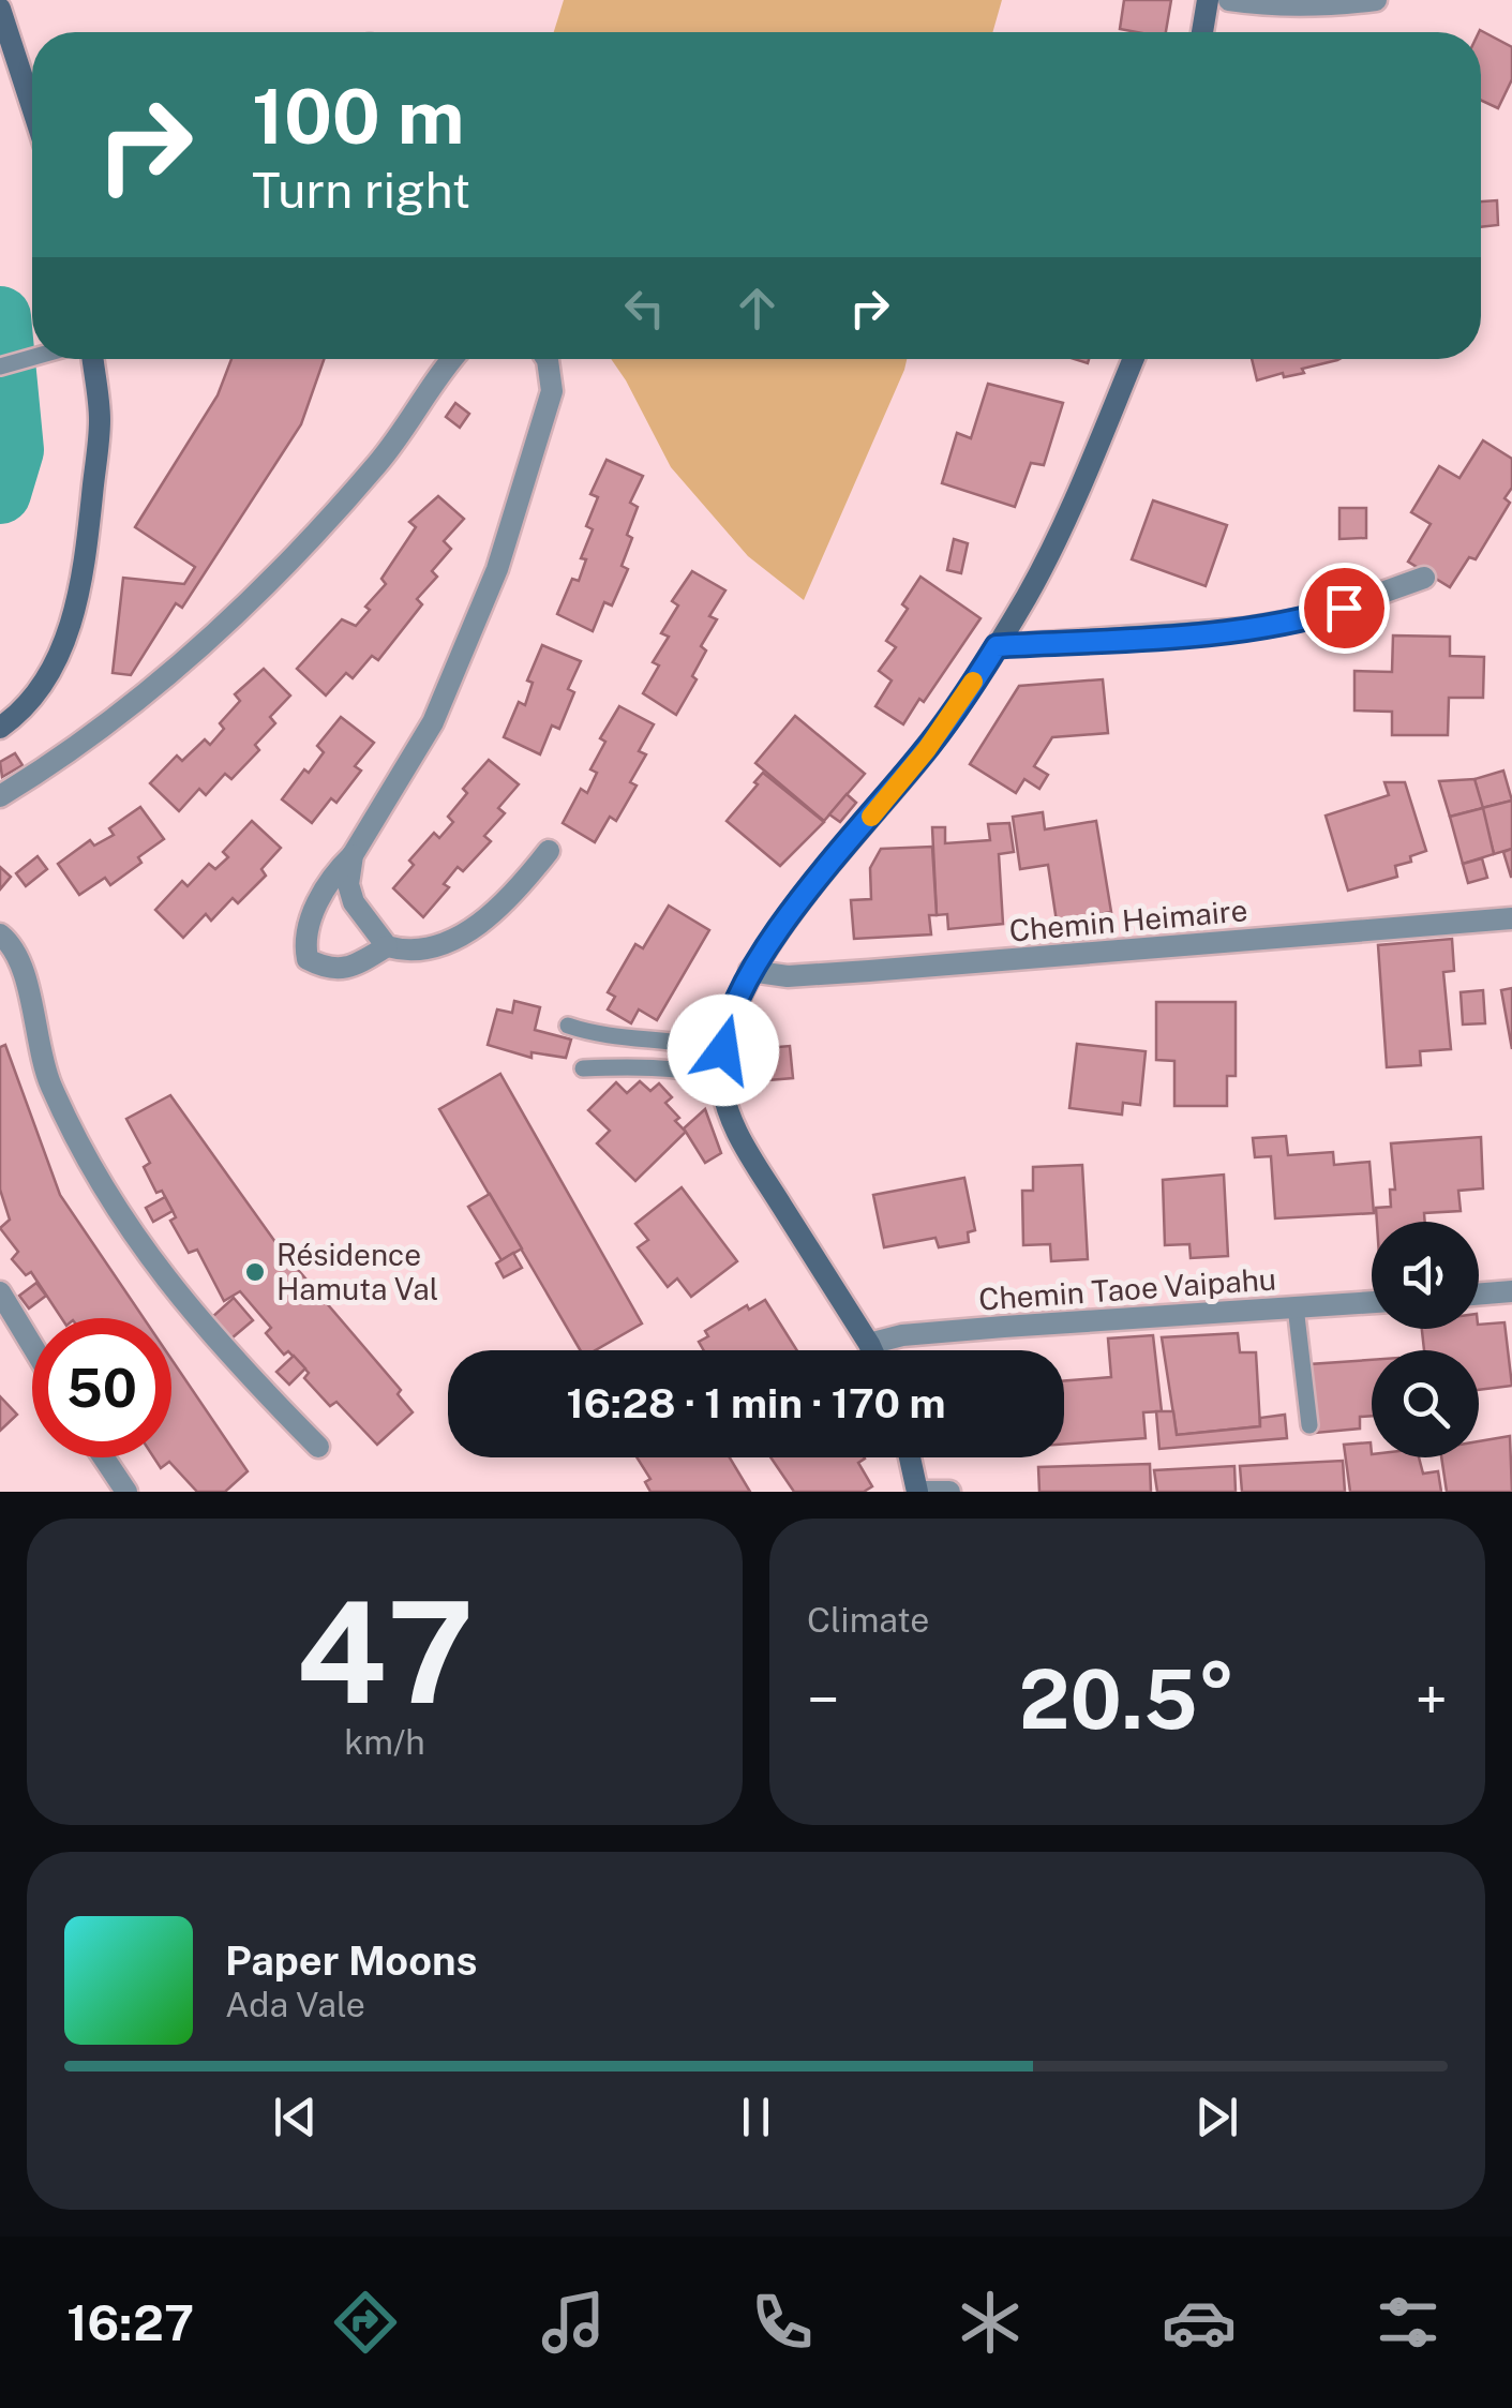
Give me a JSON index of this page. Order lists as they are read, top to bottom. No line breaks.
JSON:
{"streets":{"street":["Chemin Heimaire","Chemin Taoe Vaipahu"]},"places":["Résidence Hamuta Val"],"page":{"turn":["100 m","Turn right"],"limit":"50","trip":"16:28 · 1 min · 170 m","tile":[["47","km/h"],"Climate"],"heat":["−","20.5°","+"],"song":["Paper Moons","Ada Vale"],"tabs":"16:27"}}
